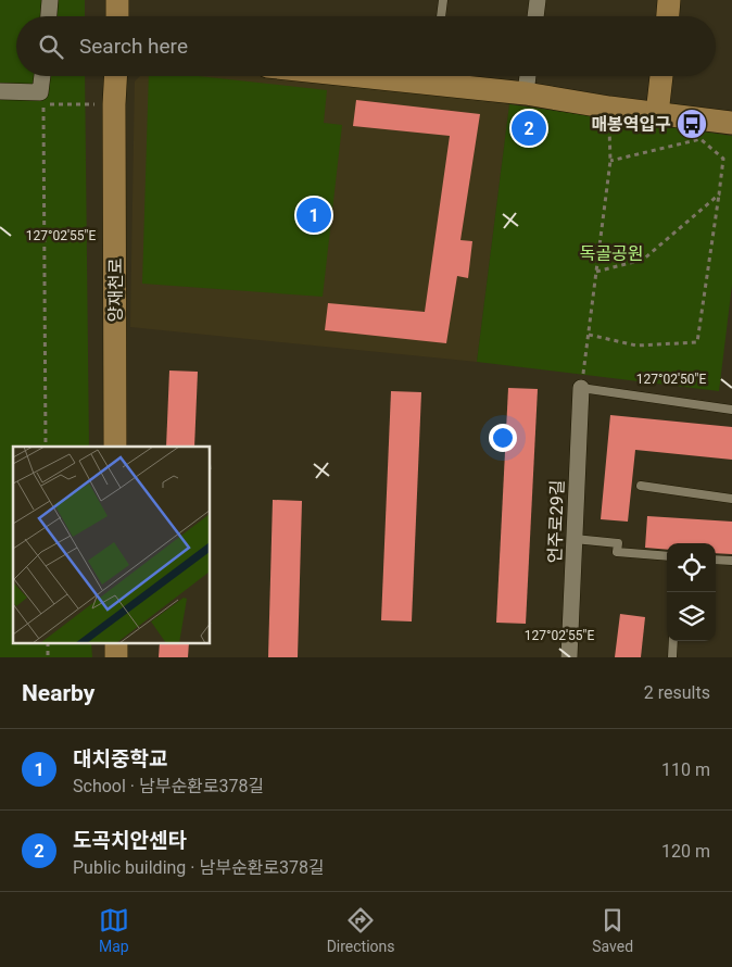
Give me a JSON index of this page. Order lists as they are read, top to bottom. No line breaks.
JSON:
{"streets":{"street":["양재천로","언주로29길"]},"parks":["독골공원"],"places":{"bus stop":["매봉역입구"]},"page":{"search":"Search here","pins":["2","1"],"heading":["Nearby","2 results"],"list":[{"mark":"1","name":"대치중학교","note":"School · 남부순환로378길","value":"110 m"},{"mark":"2","name":"도곡치안센타","note":"Public building · 남부순환로378길","value":"120 m"}],"nav":["Map","Directions","Saved"]},"coordinates":["127°02'55\"E","127°02'50\"E"]}
